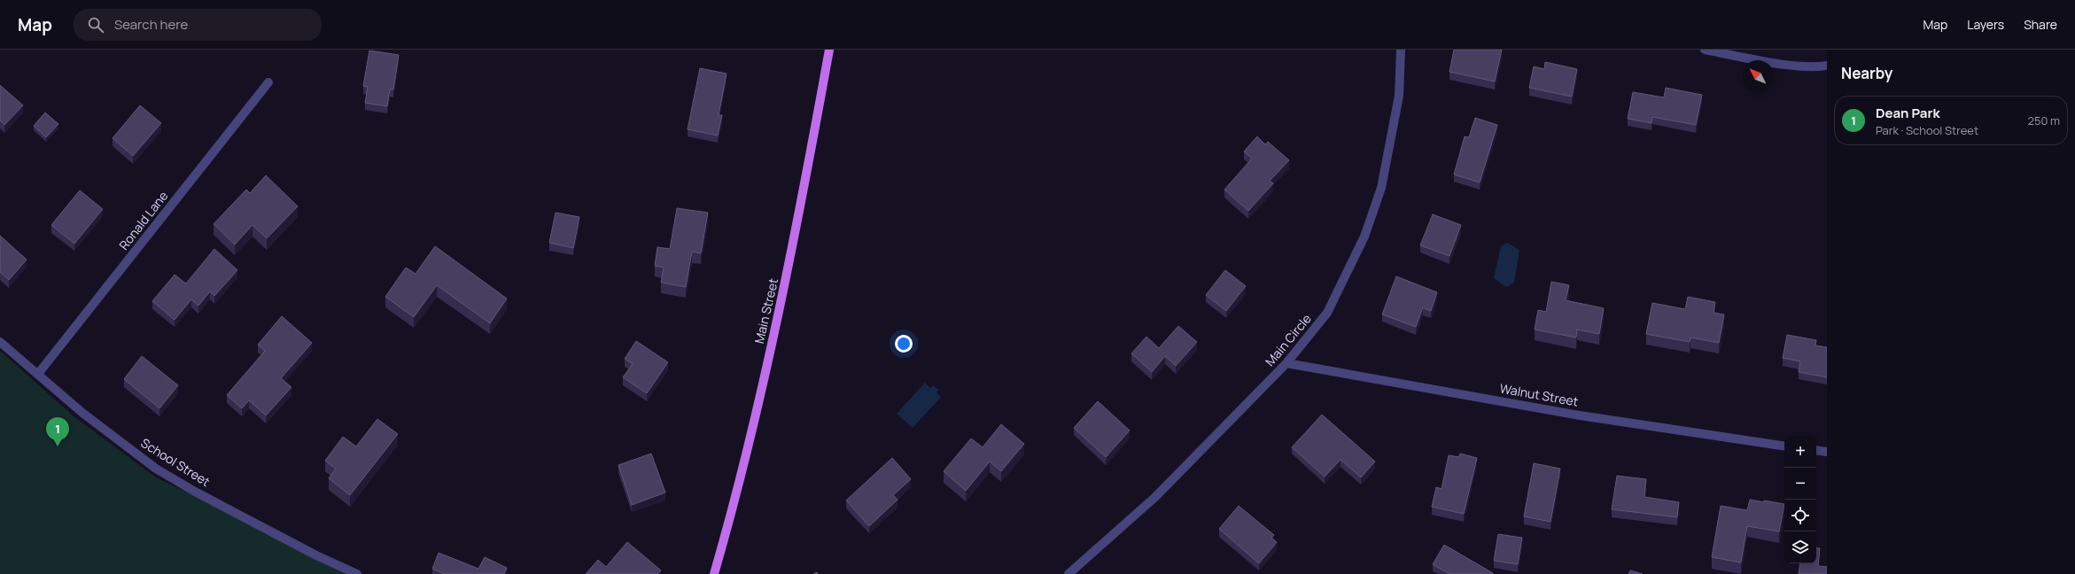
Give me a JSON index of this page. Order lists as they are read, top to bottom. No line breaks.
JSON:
{"streets":{"main road":["Main Street"],"street":["Ronald Lane","Main Circle","Walnut Street","School Street"]},"crossings":[["Ronald Lane","School Street"],["Main Circle","Walnut Street"]],"north":"top left","page":{"header":"Map","search":"Search here","nav":["Map","Layers","Share"],"heading":"Nearby","list":[{"mark":"1","name":"Dean Park","note":"Park · School Street","value":"250 m"}],"pins":"1","map_buttons":["+","−"]}}
